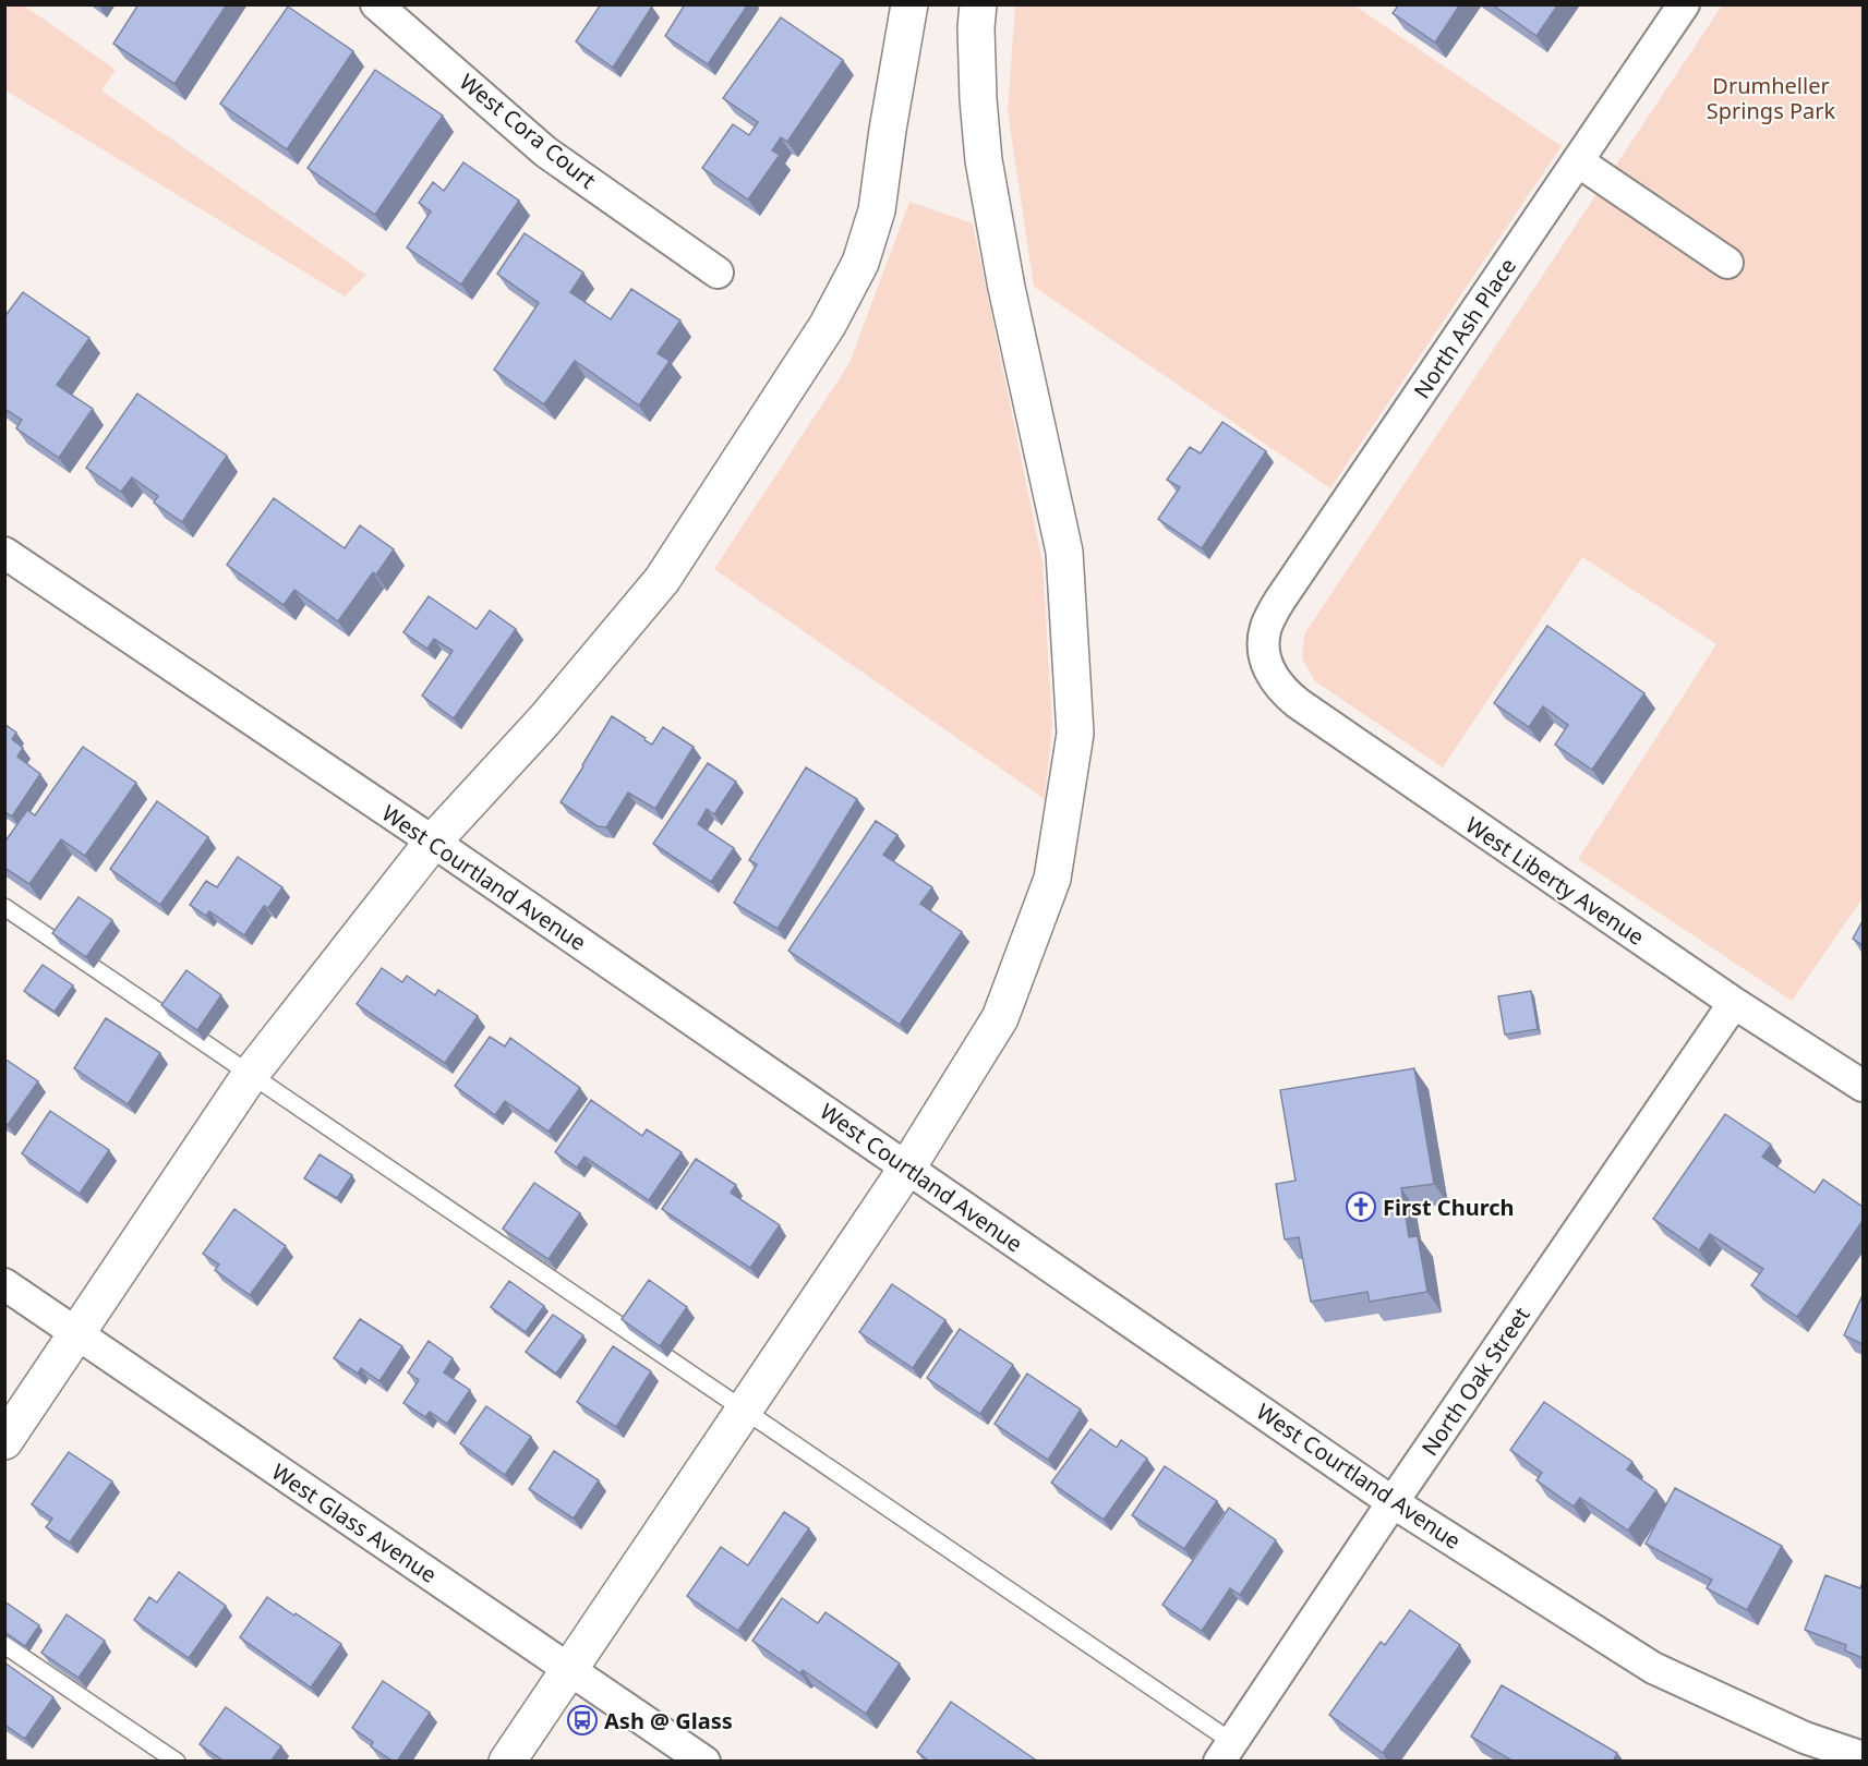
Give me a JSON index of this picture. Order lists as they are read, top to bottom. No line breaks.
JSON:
{"streets":{"street":["West Cora Court","North Ash Place","West Courtland Avenue","West Liberty Avenue","North Oak Street","West Glass Avenue"]},"crossings":[["North Ash Place","West Liberty Avenue"],["West Courtland Avenue","North Oak Street"],["West Liberty Avenue","North Oak Street"]],"parks":["Drumheller Springs Park"],"places":{"church":["First Church"],"bus stop":["Ash @ Glass"]}}
